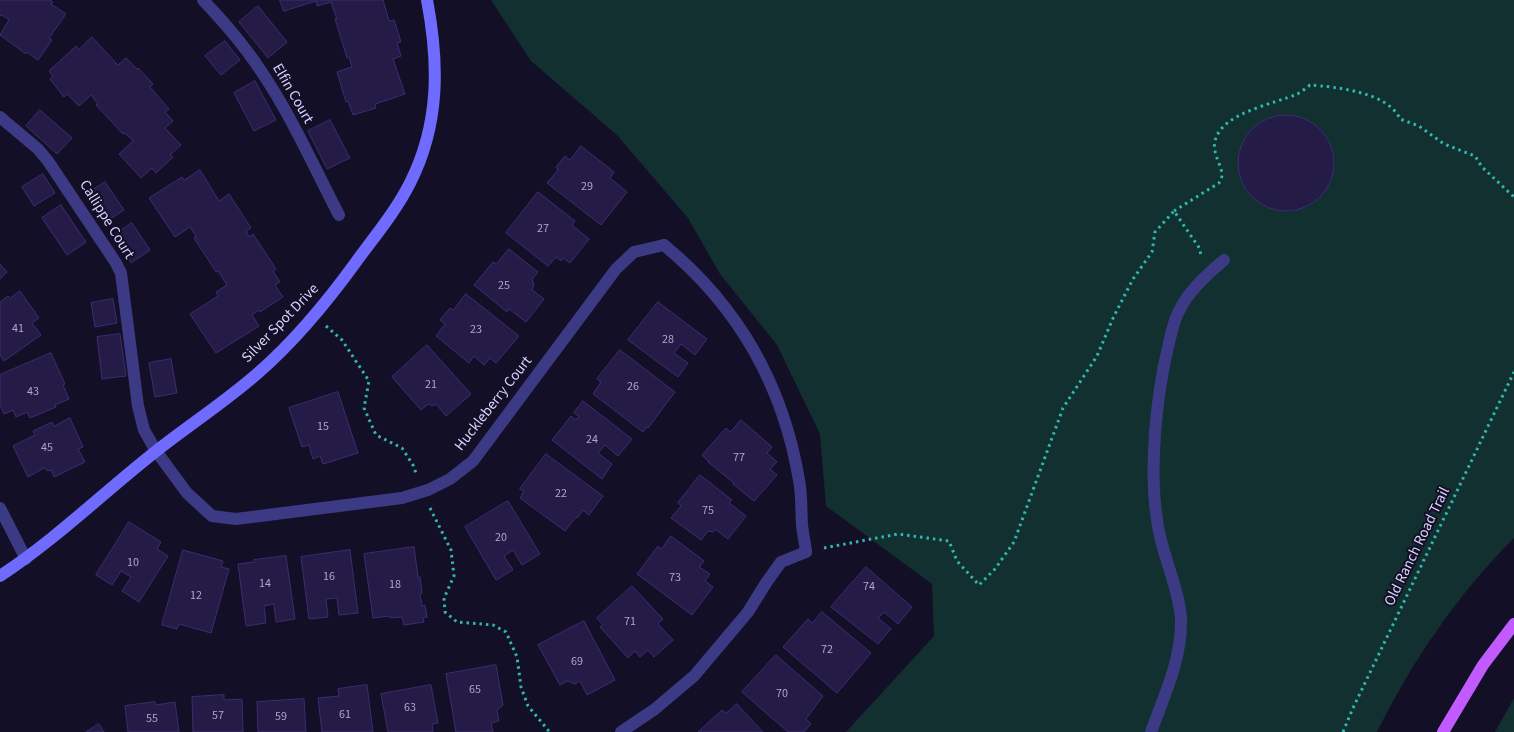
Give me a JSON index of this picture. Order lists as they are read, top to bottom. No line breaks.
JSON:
{"streets":{"street":["Elfin Court","Callippe Court","Silver Spot Drive","Huckleberry Court"],"path":["Old Ranch Road Trail"]},"crossings":[["Callippe Court","Silver Spot Drive"],["Callippe Court","Huckleberry Court"],["Silver Spot Drive","Huckleberry Court"]],"house_numbers":["29","27","25","41","23","28","21","26","43","15","24","45","77","22","75","20","10","16","73","14","18","74","12","71","72","69","65","70","63","61","57","59","55"]}
